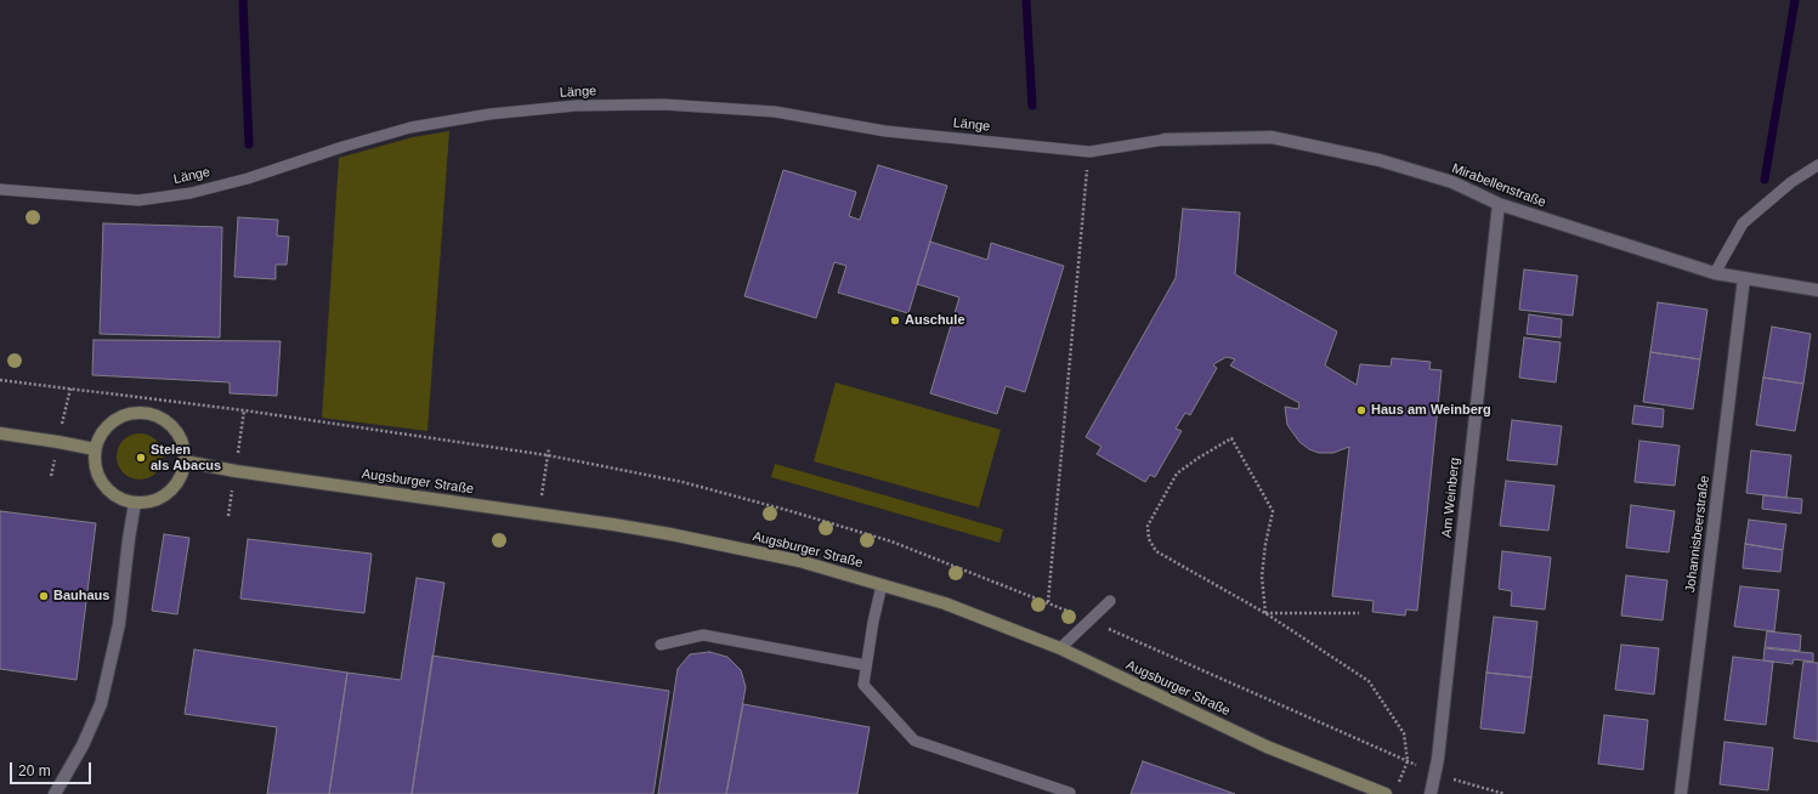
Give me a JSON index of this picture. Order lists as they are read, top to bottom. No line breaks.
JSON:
{"streets":{"street":["Mirabellenstraße","Augsburger Straße","Am Weinberg","Johannisbeerstraße"],"lane":["Länge"]},"crossings":[["Länge","Mirabellenstraße"],["Mirabellenstraße","Am Weinberg"],["Mirabellenstraße","Johannisbeerstraße"]],"places":["Auschule","Haus am Weinberg","Stelen als Abacus","Bauhaus"],"scale_bar":"20 m"}
